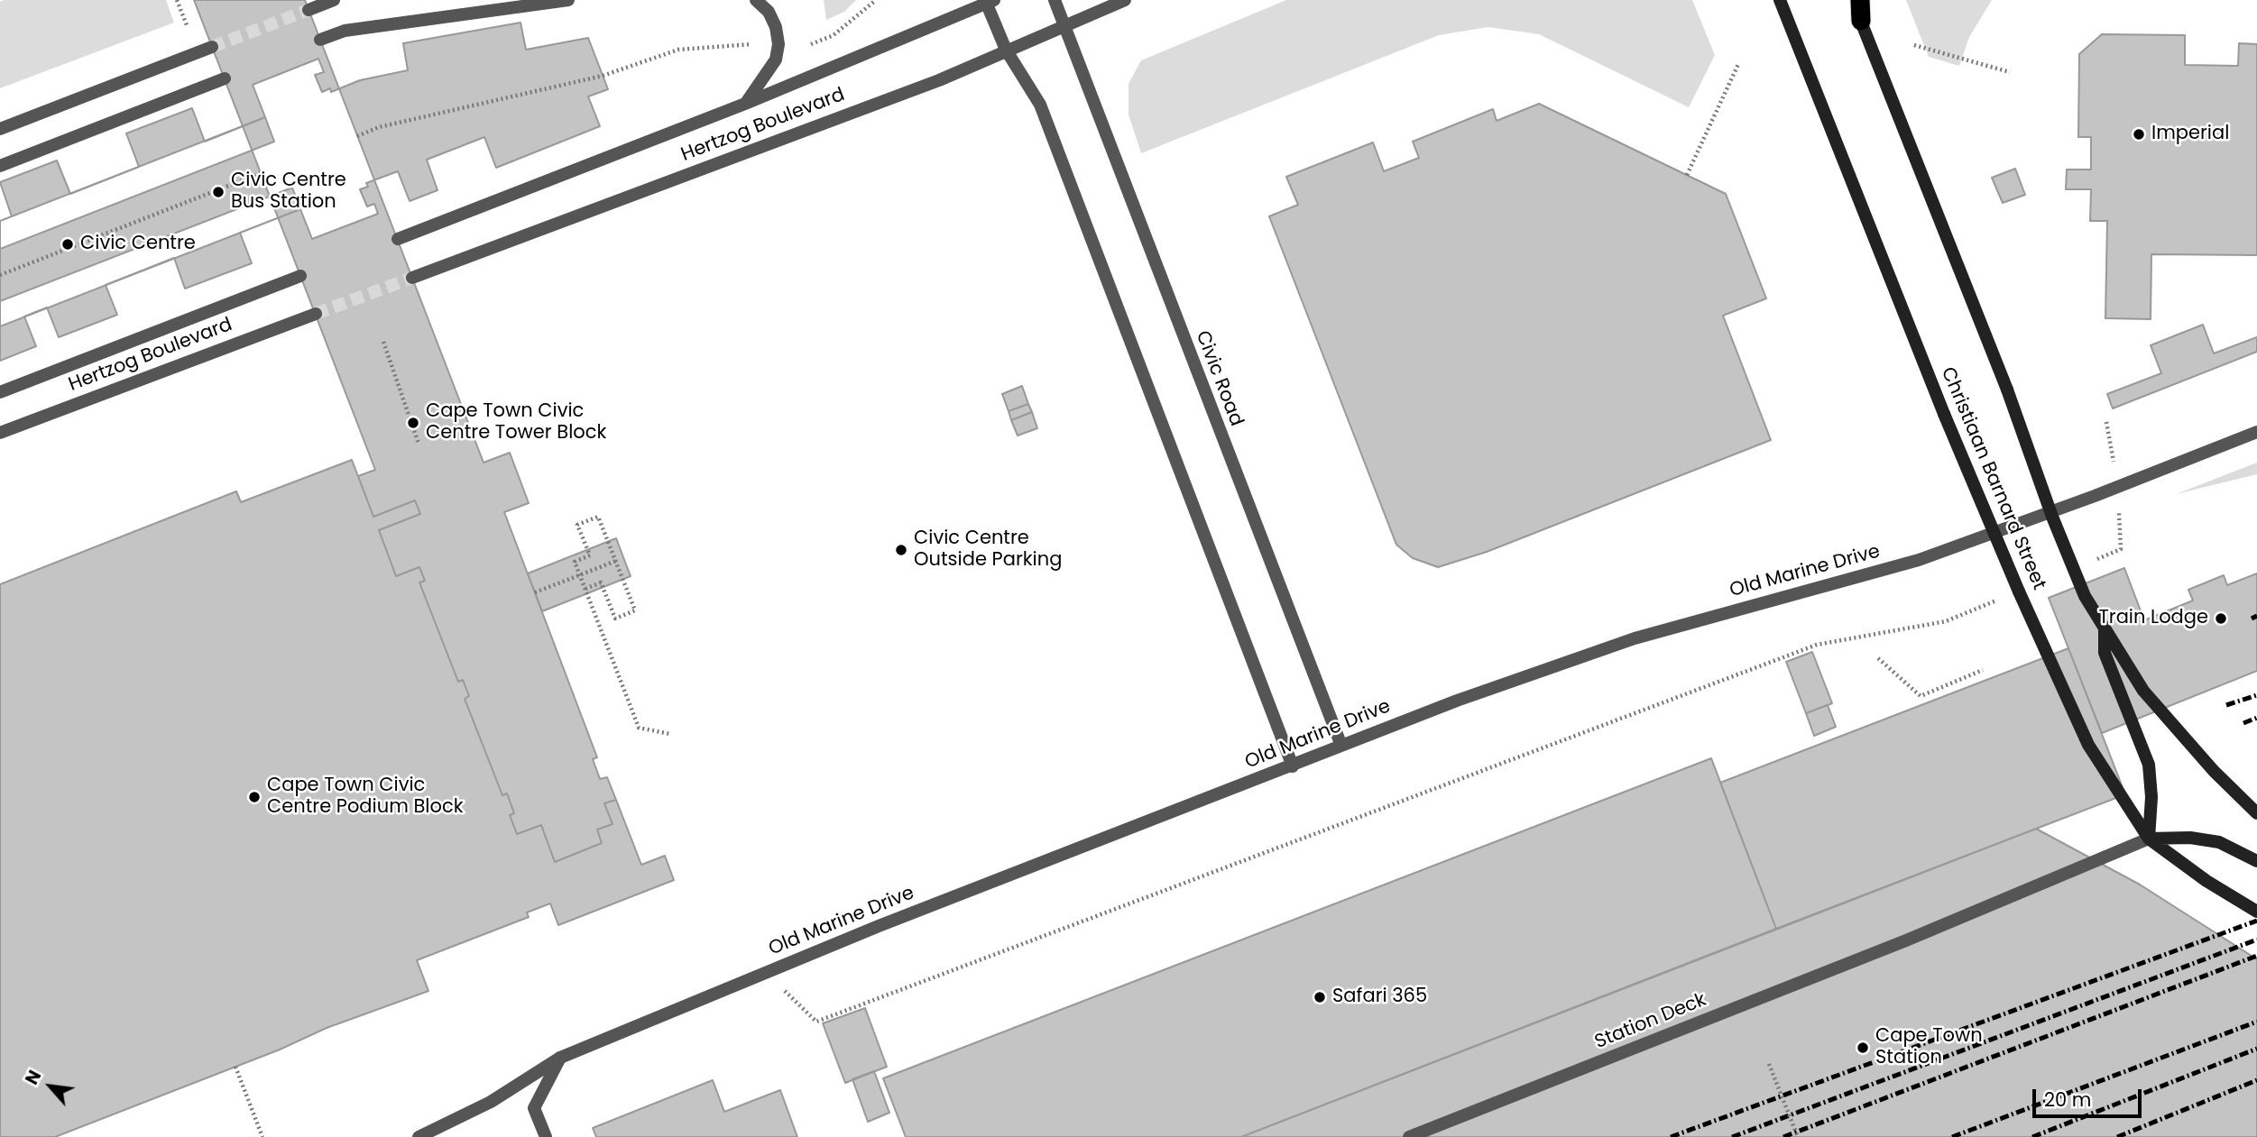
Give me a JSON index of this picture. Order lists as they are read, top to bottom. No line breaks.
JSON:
{"streets":{"main road":["Christiaan Barnard Street"],"street":["Hertzog Boulevard","Civic Road","Old Marine Drive","Station Deck"]},"crossings":[["Hertzog Boulevard","Civic Road"],["Civic Road","Old Marine Drive"],["Christiaan Barnard Street","Station Deck"]],"places":["Imperial","Civic Centre Bus Station","Civic Centre","Cape Town Civic Centre Tower Block","Civic Centre Outside Parking","Train Lodge","Cape Town Civic Centre Podium Block","Safari 365","Cape Town Station"],"scale_bar":"20 m","north":"top left"}
